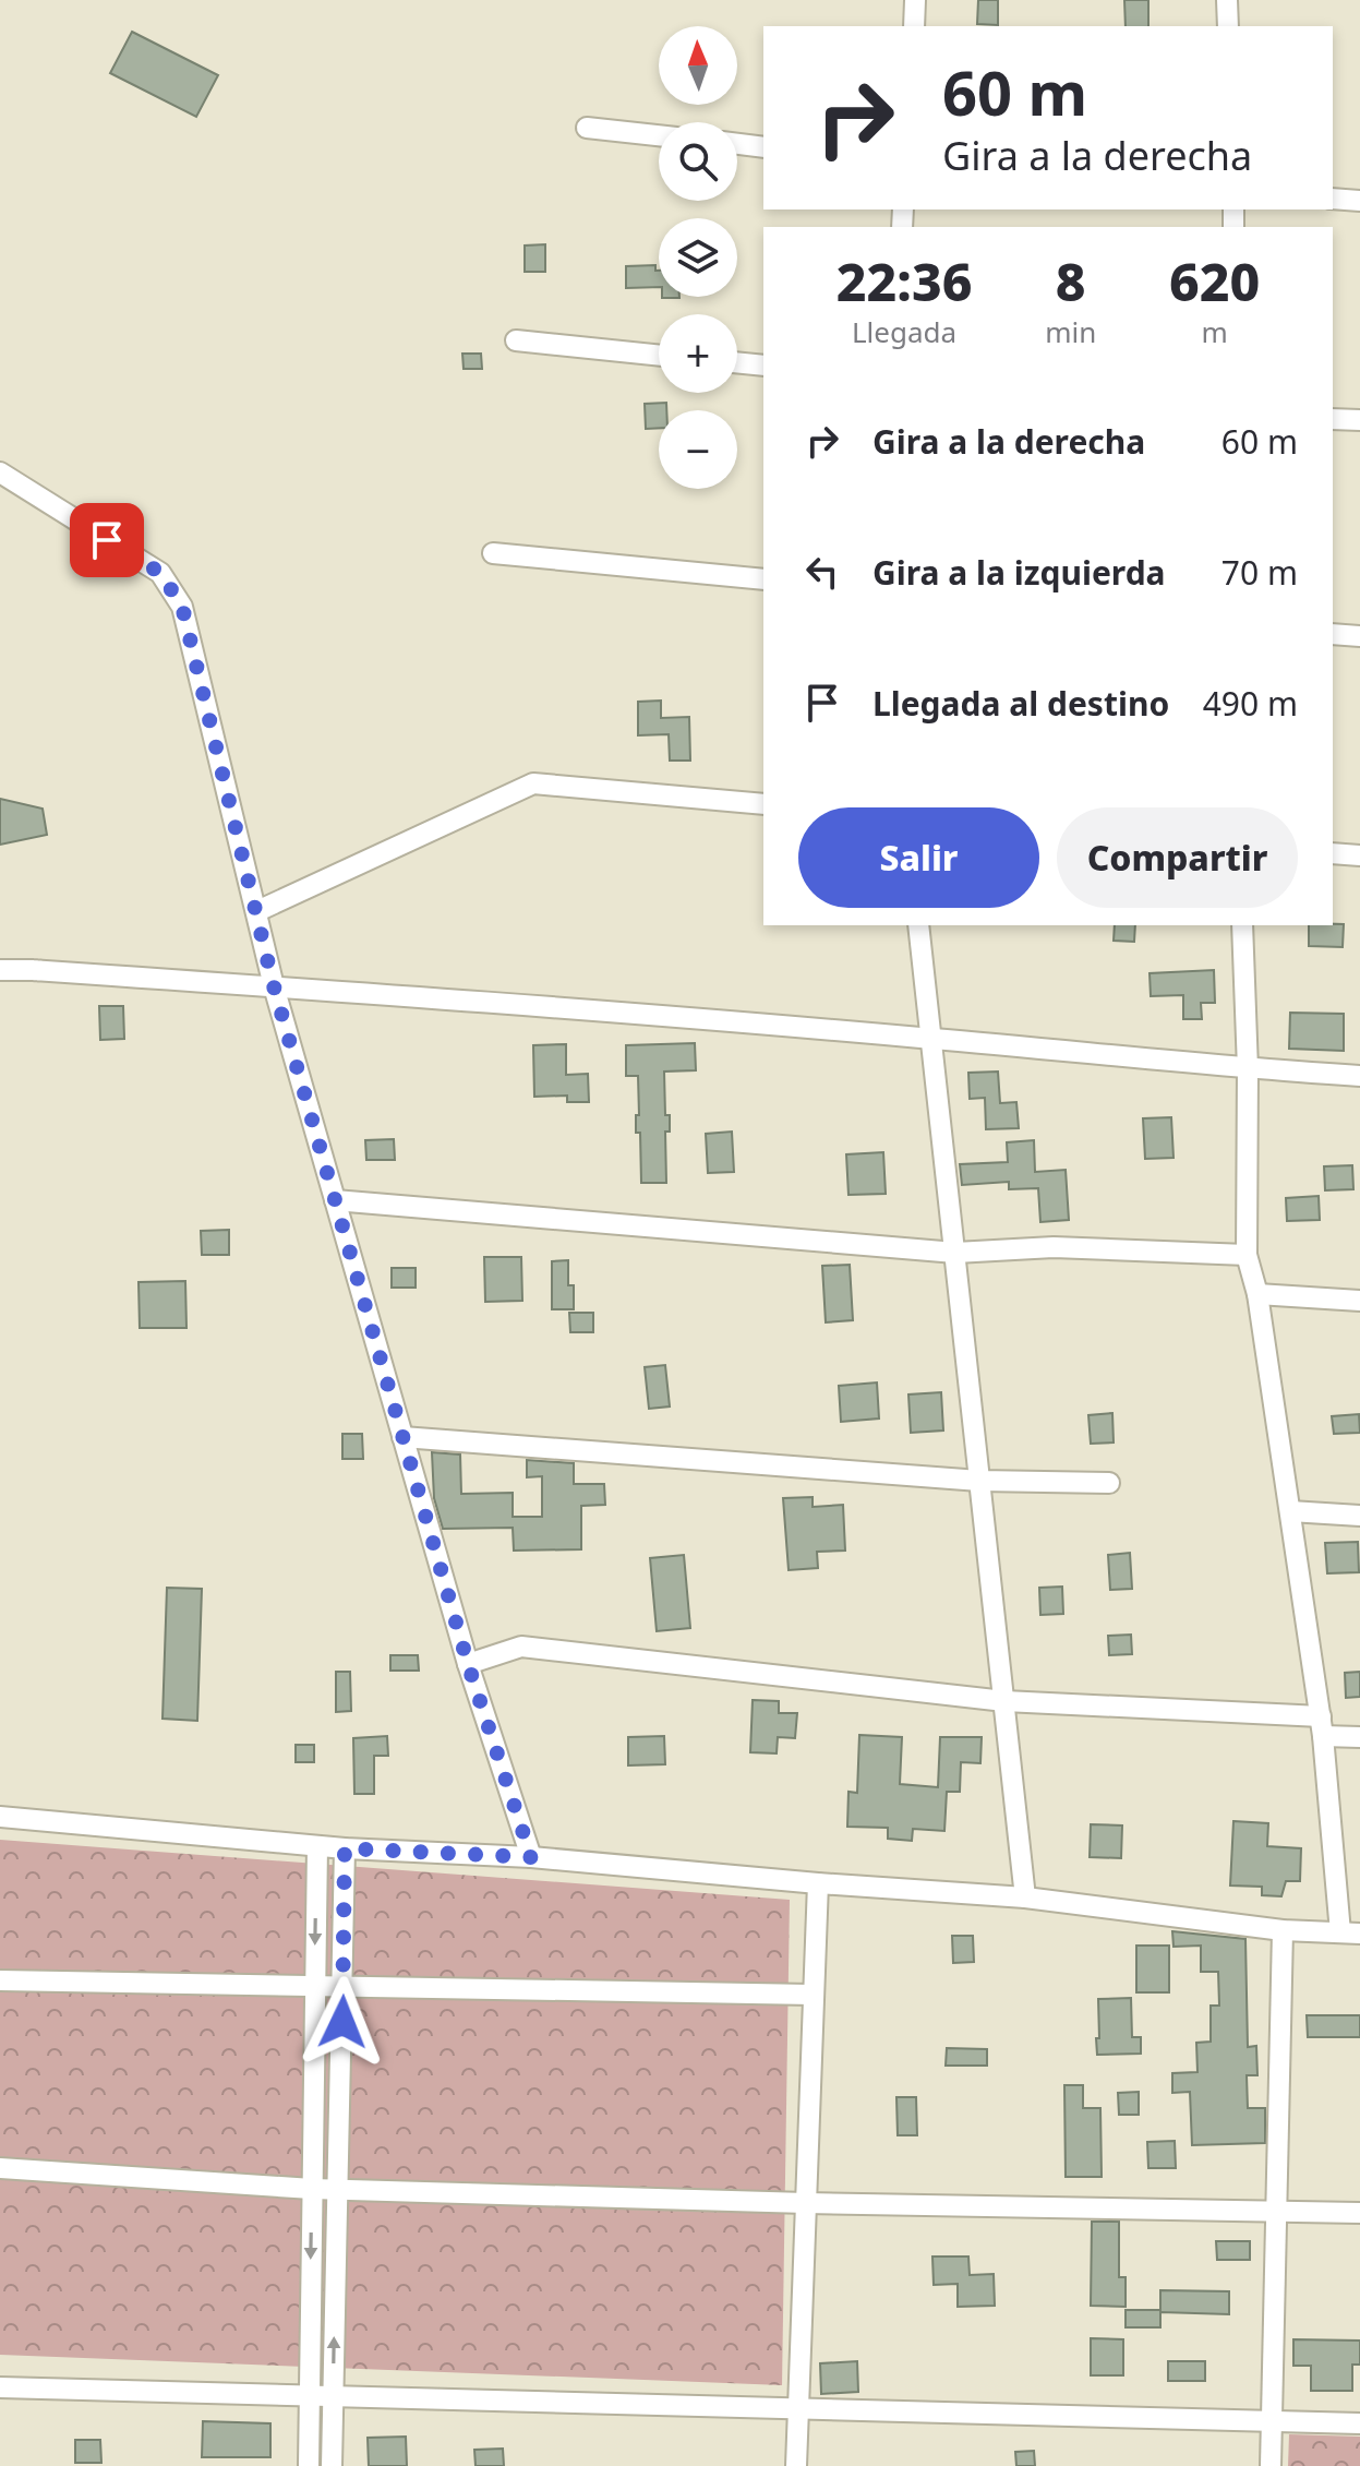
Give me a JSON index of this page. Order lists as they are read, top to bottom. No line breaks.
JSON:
{"north":"top","page":{"map_buttons":["+","−"],"turn":["60 m","Gira a la derecha"],"eta":["22:36","Llegada","8","min","620","m"],"list":[{"name":"Gira a la derecha","value":"60 m"},{"name":"Gira a la izquierda","value":"70 m"},{"name":"Llegada al destino","value":"490 m"}],"buttons":["Salir","Compartir"]}}
